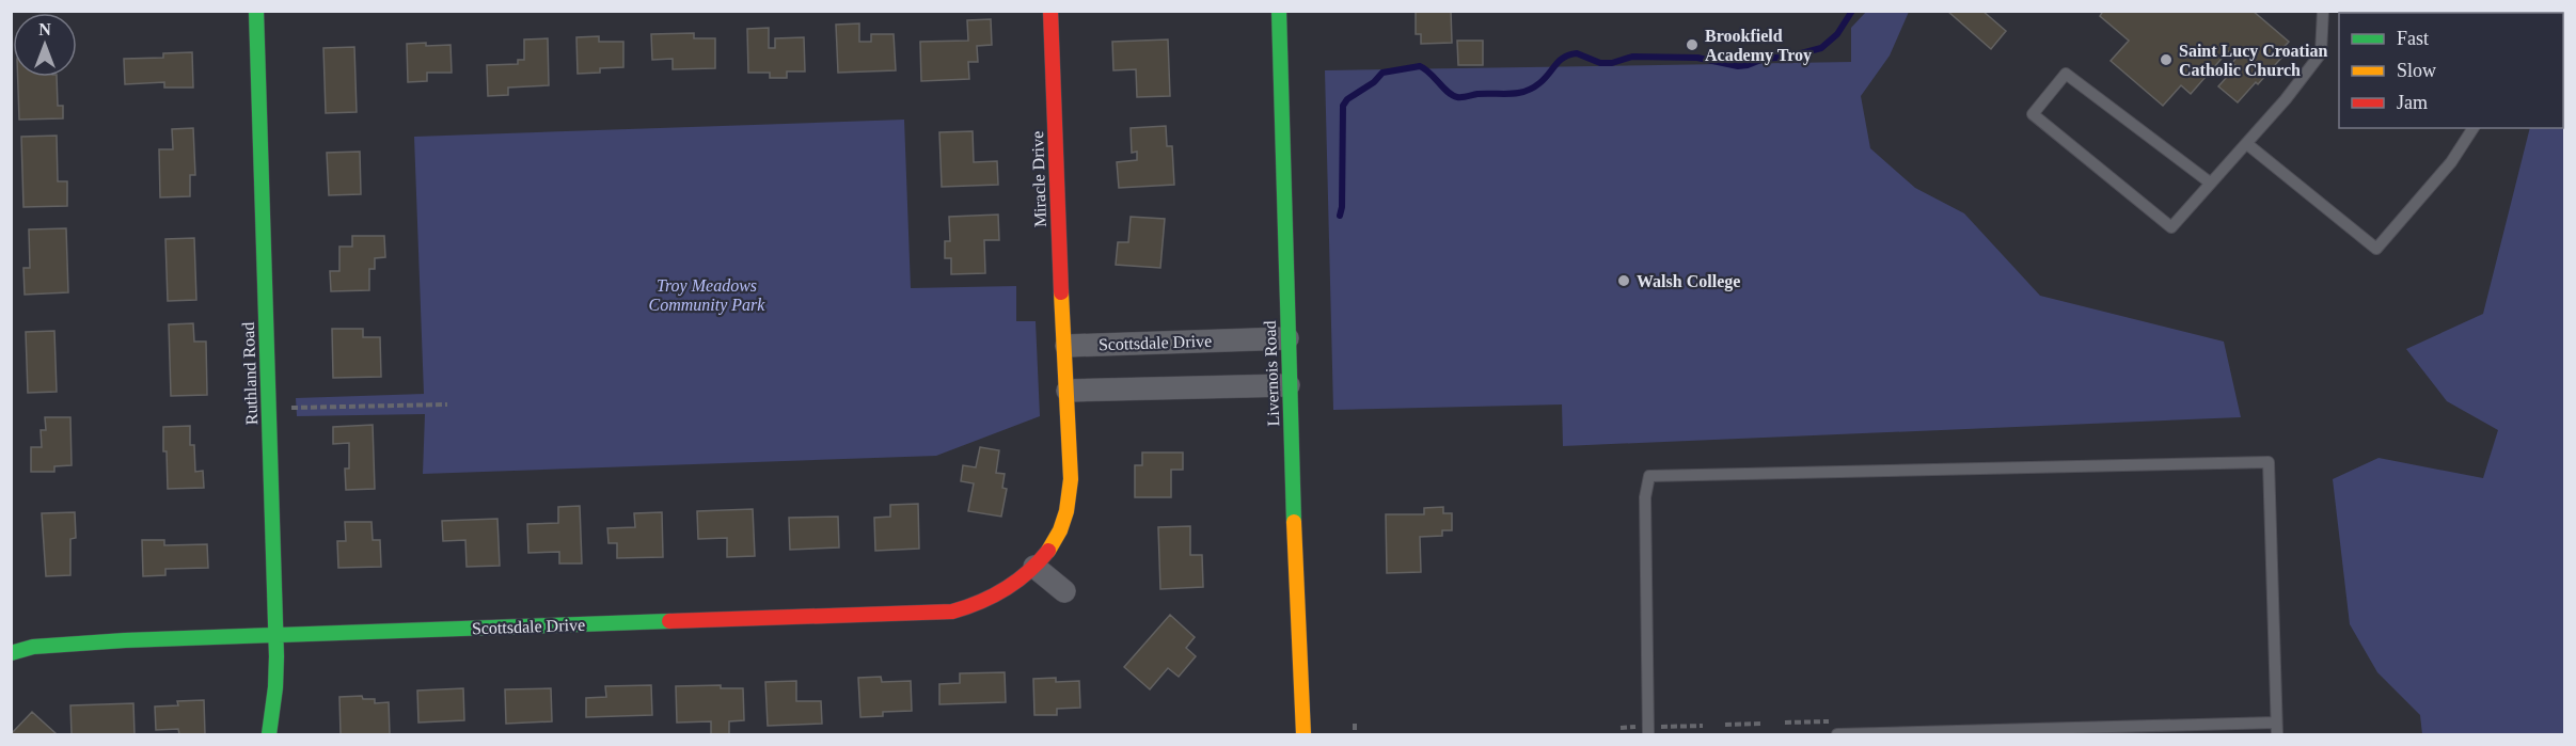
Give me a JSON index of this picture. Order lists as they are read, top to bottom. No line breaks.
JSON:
{"streets":{"street":["Miracle Drive","Scottsdale Drive","Ruthland Road","Livernois Road"]},"crossings":[["Miracle Drive","Scottsdale Drive"],["Scottsdale Drive","Ruthland Road"],["Scottsdale Drive","Livernois Road"]],"parks":["Troy Meadows Community Park"],"places":["Brookfield Academy Troy","Saint Lucy Croatian Catholic Church","Walsh College"],"legend":["Fast","Slow","Jam"],"north":"top"}
